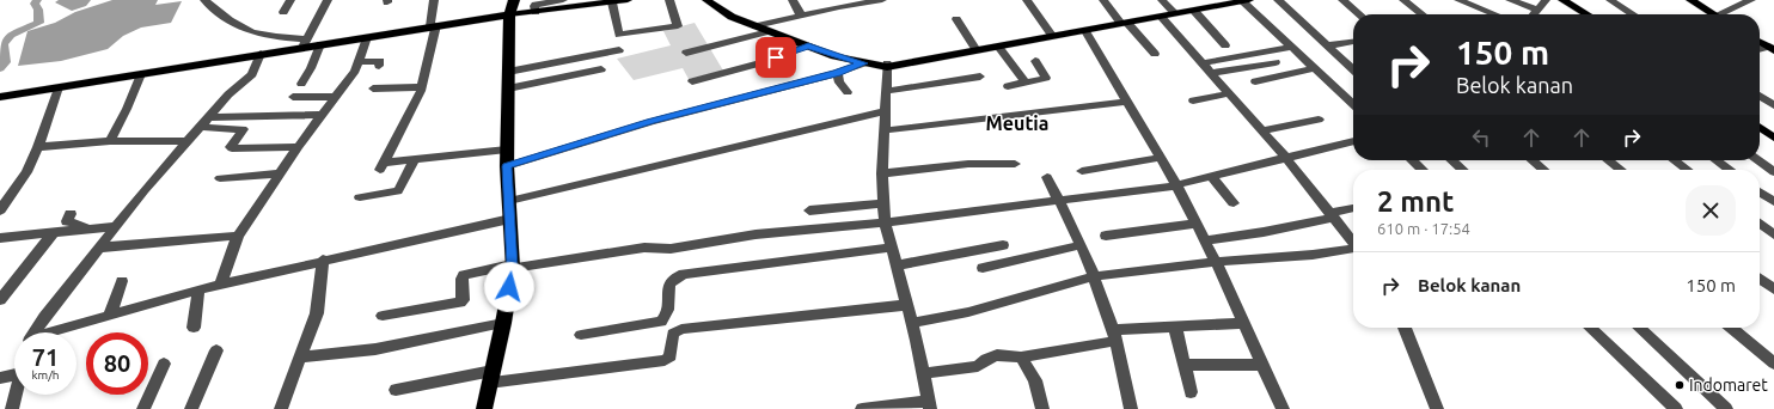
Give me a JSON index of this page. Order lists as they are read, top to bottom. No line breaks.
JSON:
{"districts":["Meutia"],"places":["Indomaret"],"page":{"turn":["150 m","Belok kanan"],"heading":["2 mnt","610 m · 17:54"],"list":[{"name":"Belok kanan","value":"150 m"}],"speed":"71 km/h","limit":"80"}}
